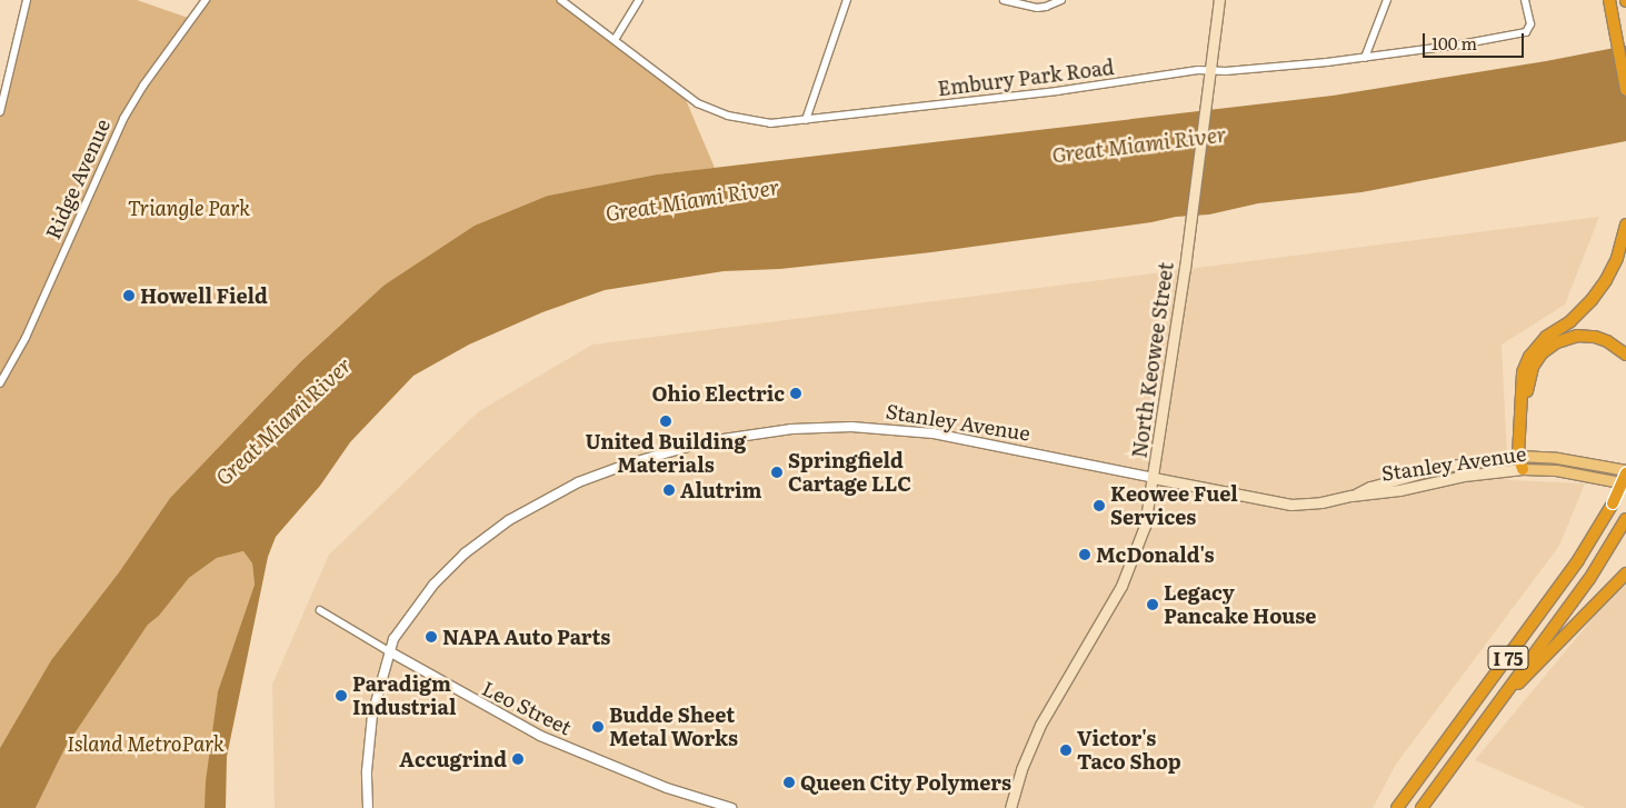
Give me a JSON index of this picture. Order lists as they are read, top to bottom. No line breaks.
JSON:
{"streets":{"highway":["I 75"],"main road":["North Keowee Street","Stanley Avenue"],"street":["Embury Park Road","Ridge Avenue","Leo Street"]},"crossings":[["Embury Park Road","North Keowee Street"],["North Keowee Street","Stanley Avenue"],["Stanley Avenue","I 75"],["Stanley Avenue","Leo Street"]],"water":["Great Miami River"],"parks":["Triangle Park","Island MetroPark"],"places":["Howell Field","Ohio Electric","United Building Materials","Springfield Cartage LLC","Alutrim","Keowee Fuel Services","McDonald's","Legacy Pancake House","NAPA Auto Parts","Paradigm Industrial","Budde Sheet Metal Works","Victor's Taco Shop","Accugrind","Queen City Polymers"],"scale_bar":"100 m"}
